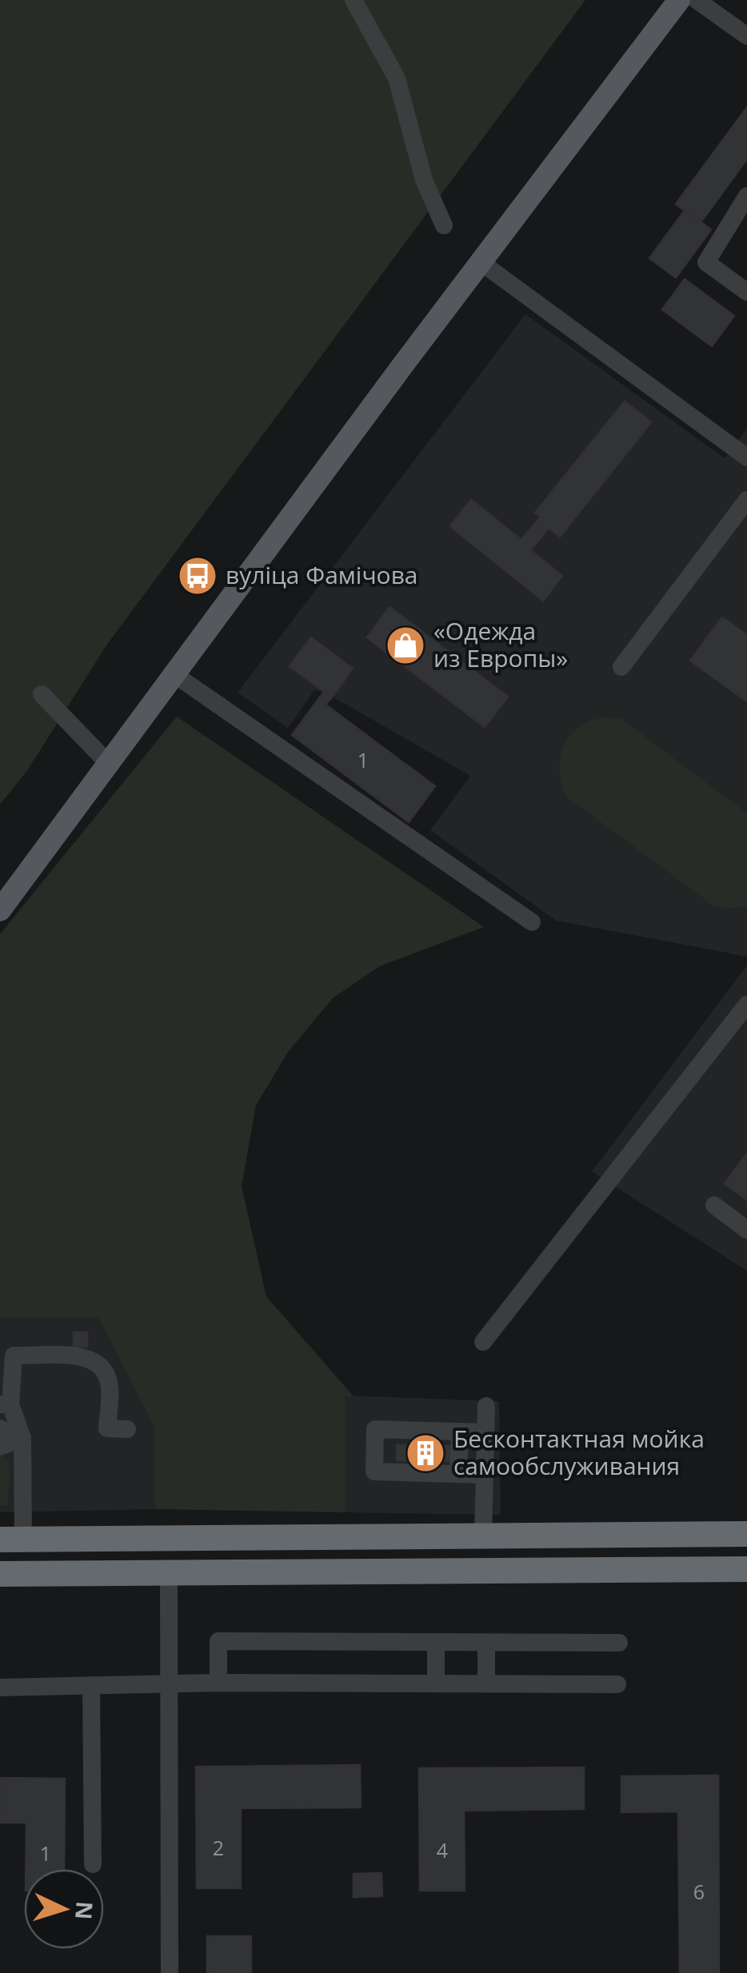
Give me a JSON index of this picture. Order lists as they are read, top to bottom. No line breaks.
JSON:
{"places":{"bus stop":["вуліца Фамічова"],"shop":["«Одежда из Европы»"],"building":["Бесконтактная мойка самообслуживания"]},"house_numbers":["1","2","4","1","6"],"north":"right"}
